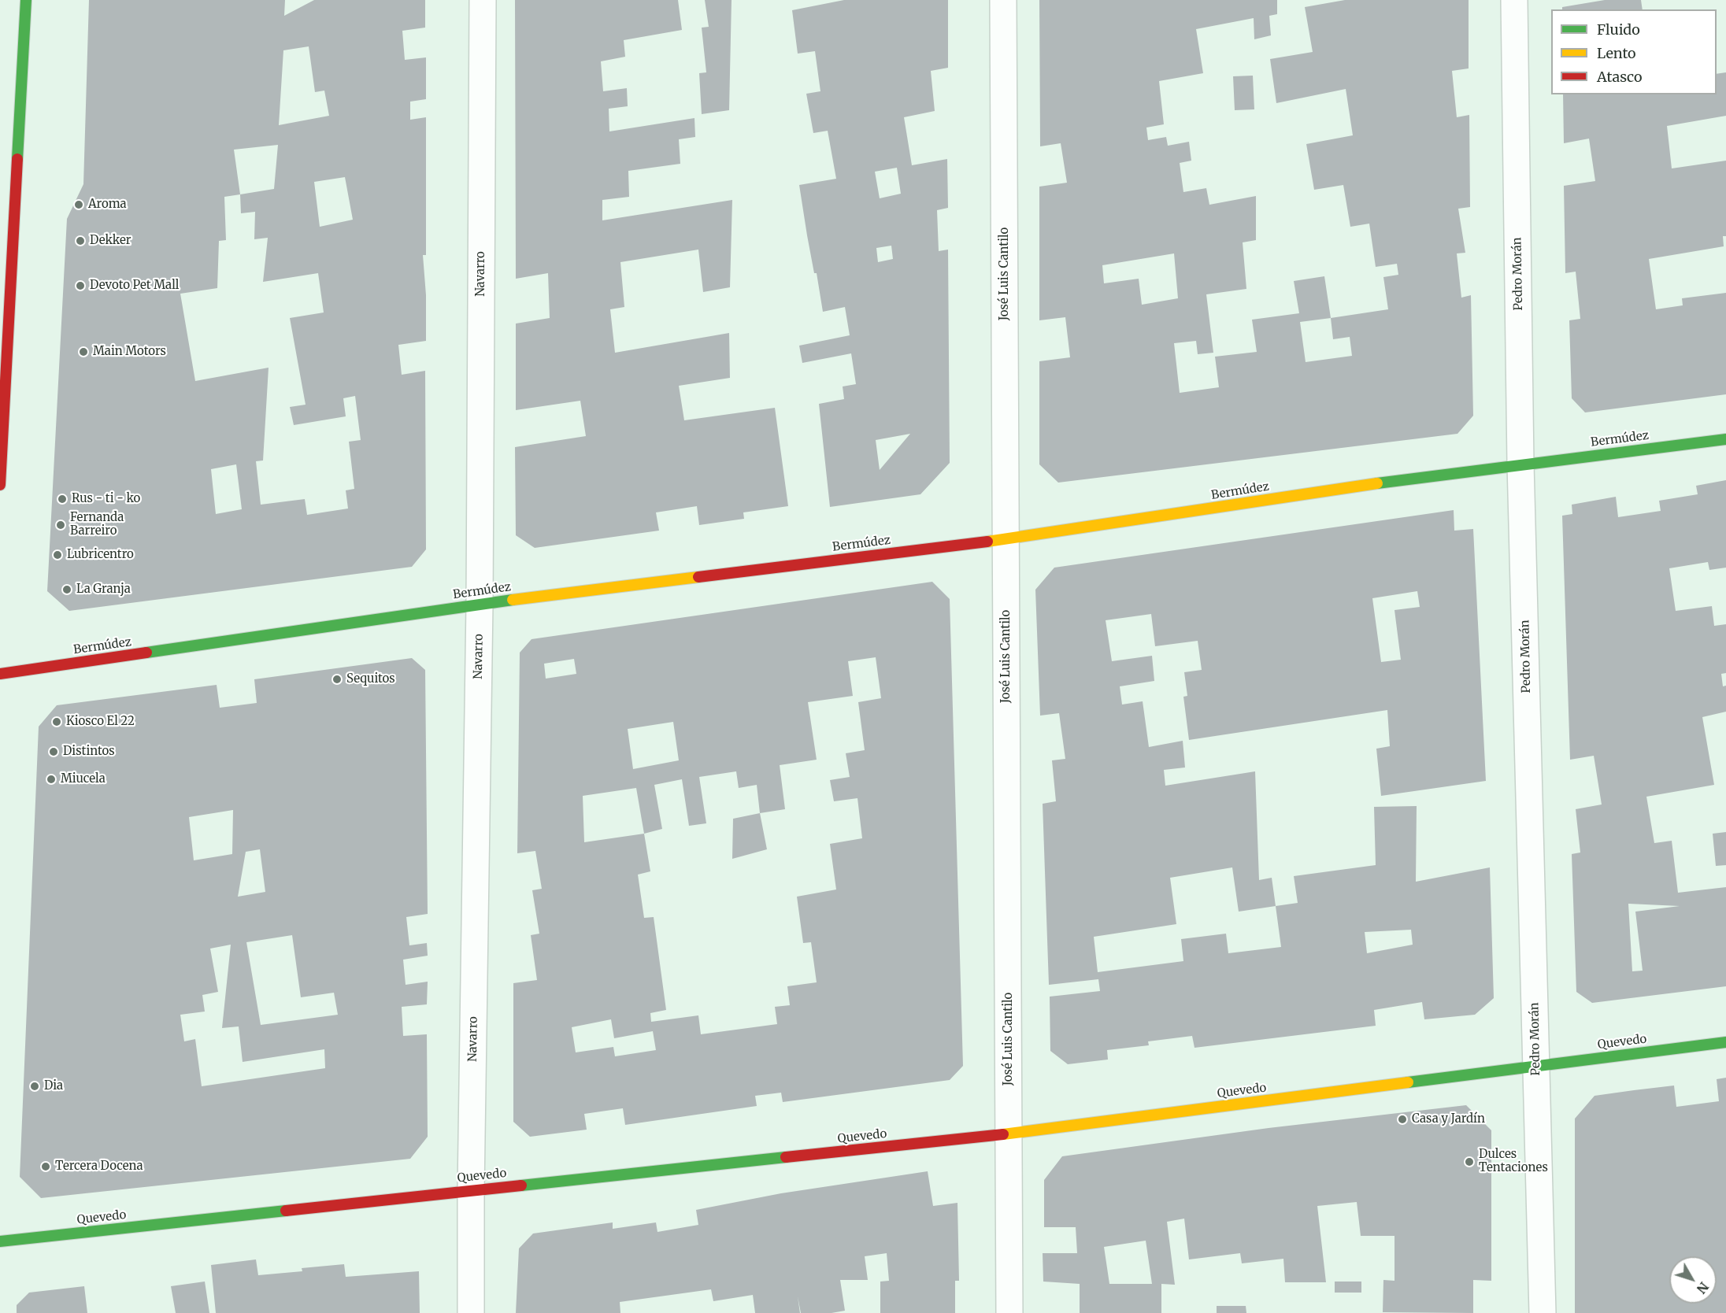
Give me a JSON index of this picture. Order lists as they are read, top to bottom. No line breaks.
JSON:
{"streets":{"street":["Navarro","José Luis Cantilo","Pedro Morán","Bermúdez","Quevedo"]},"crossings":[["Navarro","Bermúdez"],["Navarro","Quevedo"],["José Luis Cantilo","Bermúdez"],["José Luis Cantilo","Quevedo"],["Pedro Morán","Bermúdez"],["Pedro Morán","Quevedo"]],"places":["Aroma","Dekker","Devoto Pet Mall","Main Motors","Rus - ti - ko","Fernanda Barreiro","Lubricentro","La Granja","Sequitos","Kiosco El 22","Distintos","Miucela","Dia","Casa y Jardín","Dulces Tentaciones","Tercera Docena"],"legend":["Fluido","Lento","Atasco"],"north":"bottom right"}
